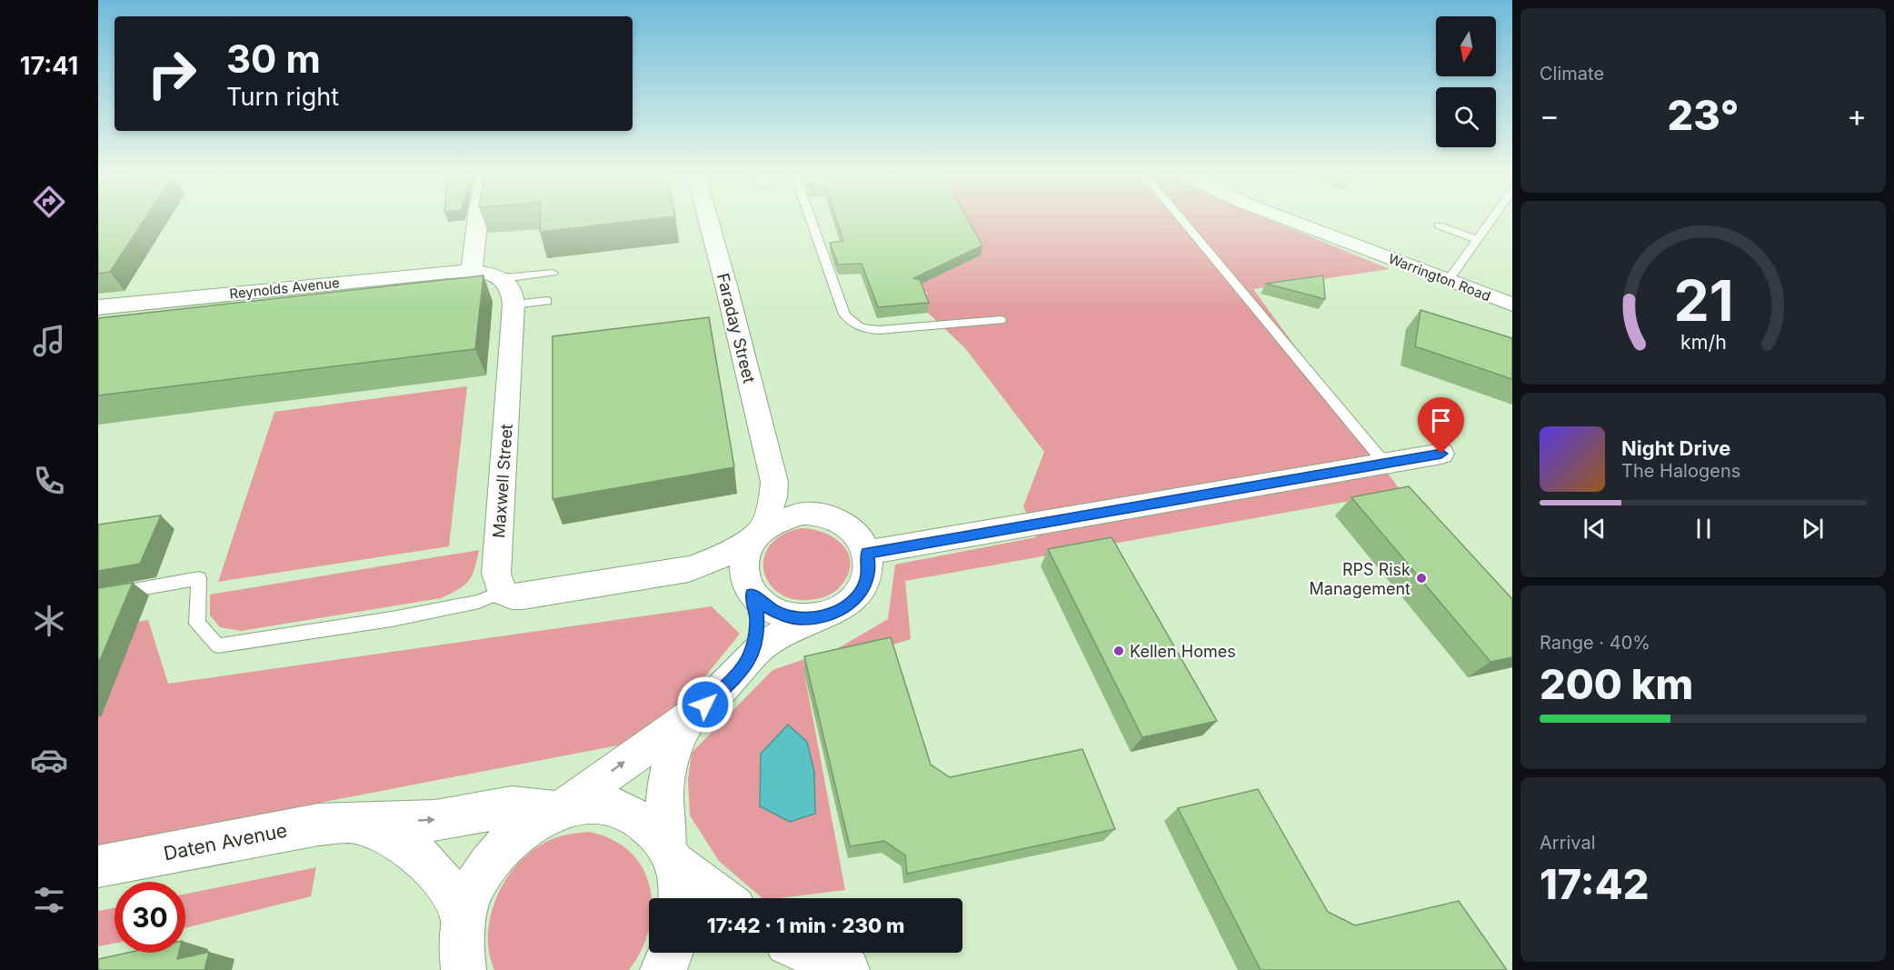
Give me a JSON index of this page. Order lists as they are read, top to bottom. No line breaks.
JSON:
{"streets":{"street":["Warrington Road","Reynolds Avenue","Faraday Street","Maxwell Street","Daten Avenue"]},"places":["RPS Risk Management","Kellen Homes"],"north":"bottom","page":{"tabs":"17:41","tile":["Climate",["Range · 40%","200 km"],["Arrival","17:42"]],"turn":["30 m","Turn right"],"heat":["−","23°","+"],"song":["Night Drive","The Halogens"],"limit":"30","trip":"17:42 · 1 min · 230 m","gauge":["21","km/h"]}}
